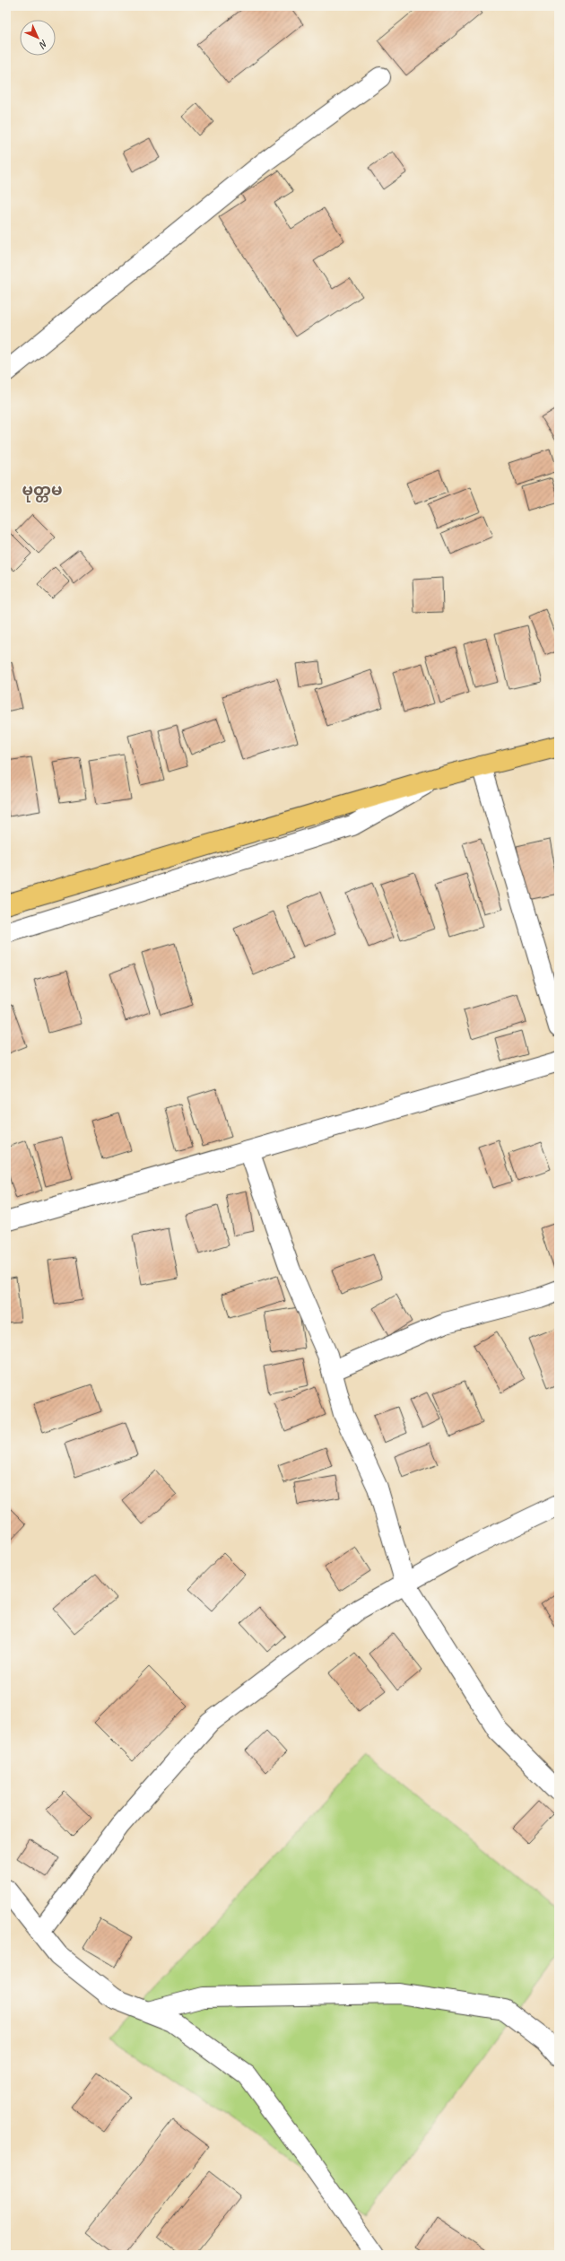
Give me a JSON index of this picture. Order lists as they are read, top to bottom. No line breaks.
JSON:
{"districts":["မုတ္တမ"],"north":"bottom right"}
